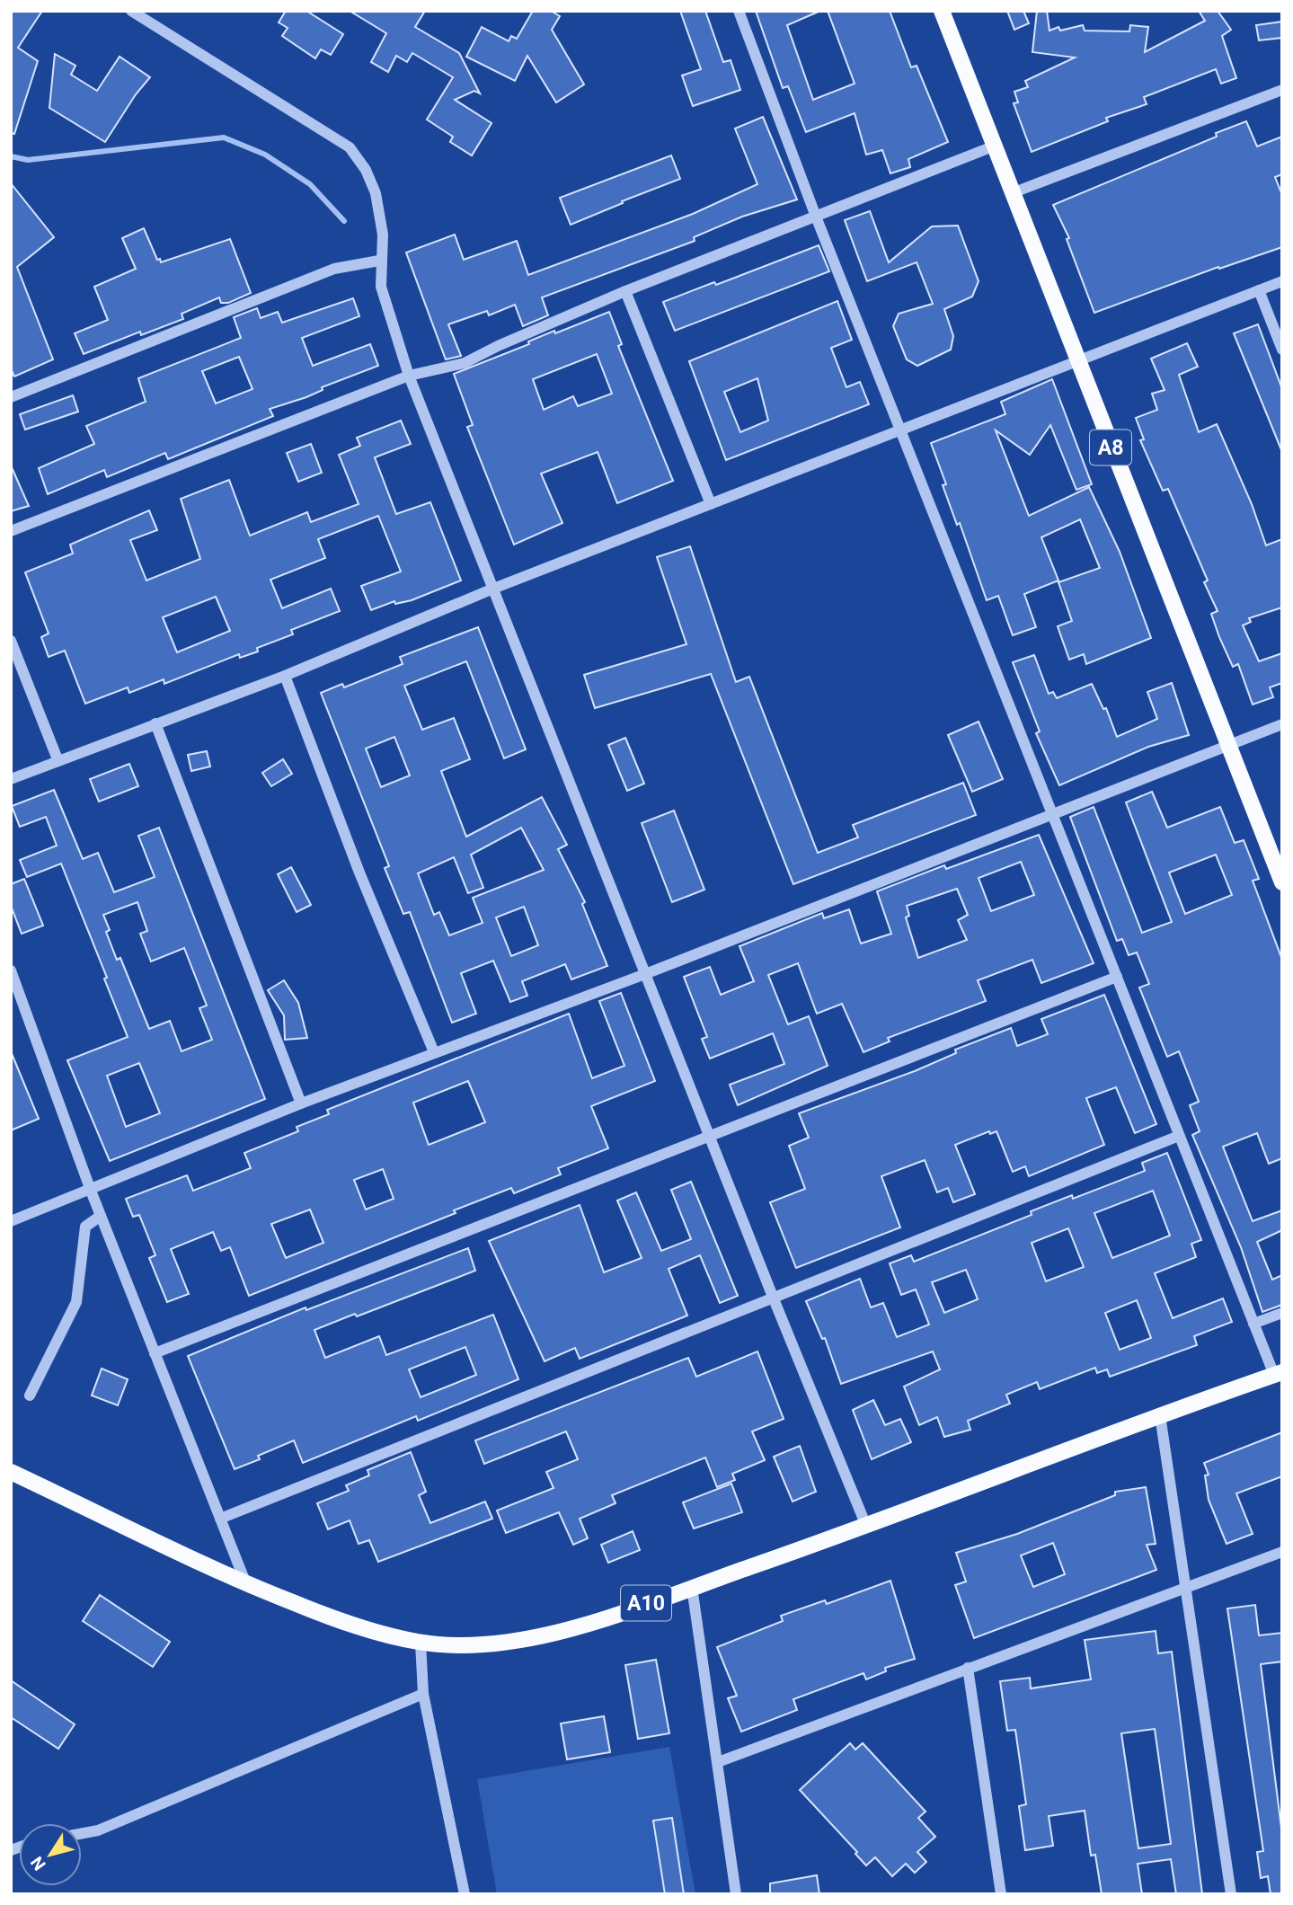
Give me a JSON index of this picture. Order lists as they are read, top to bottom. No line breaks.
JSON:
{"streets":{"main road":["A8","A10"]},"north":"bottom left"}
